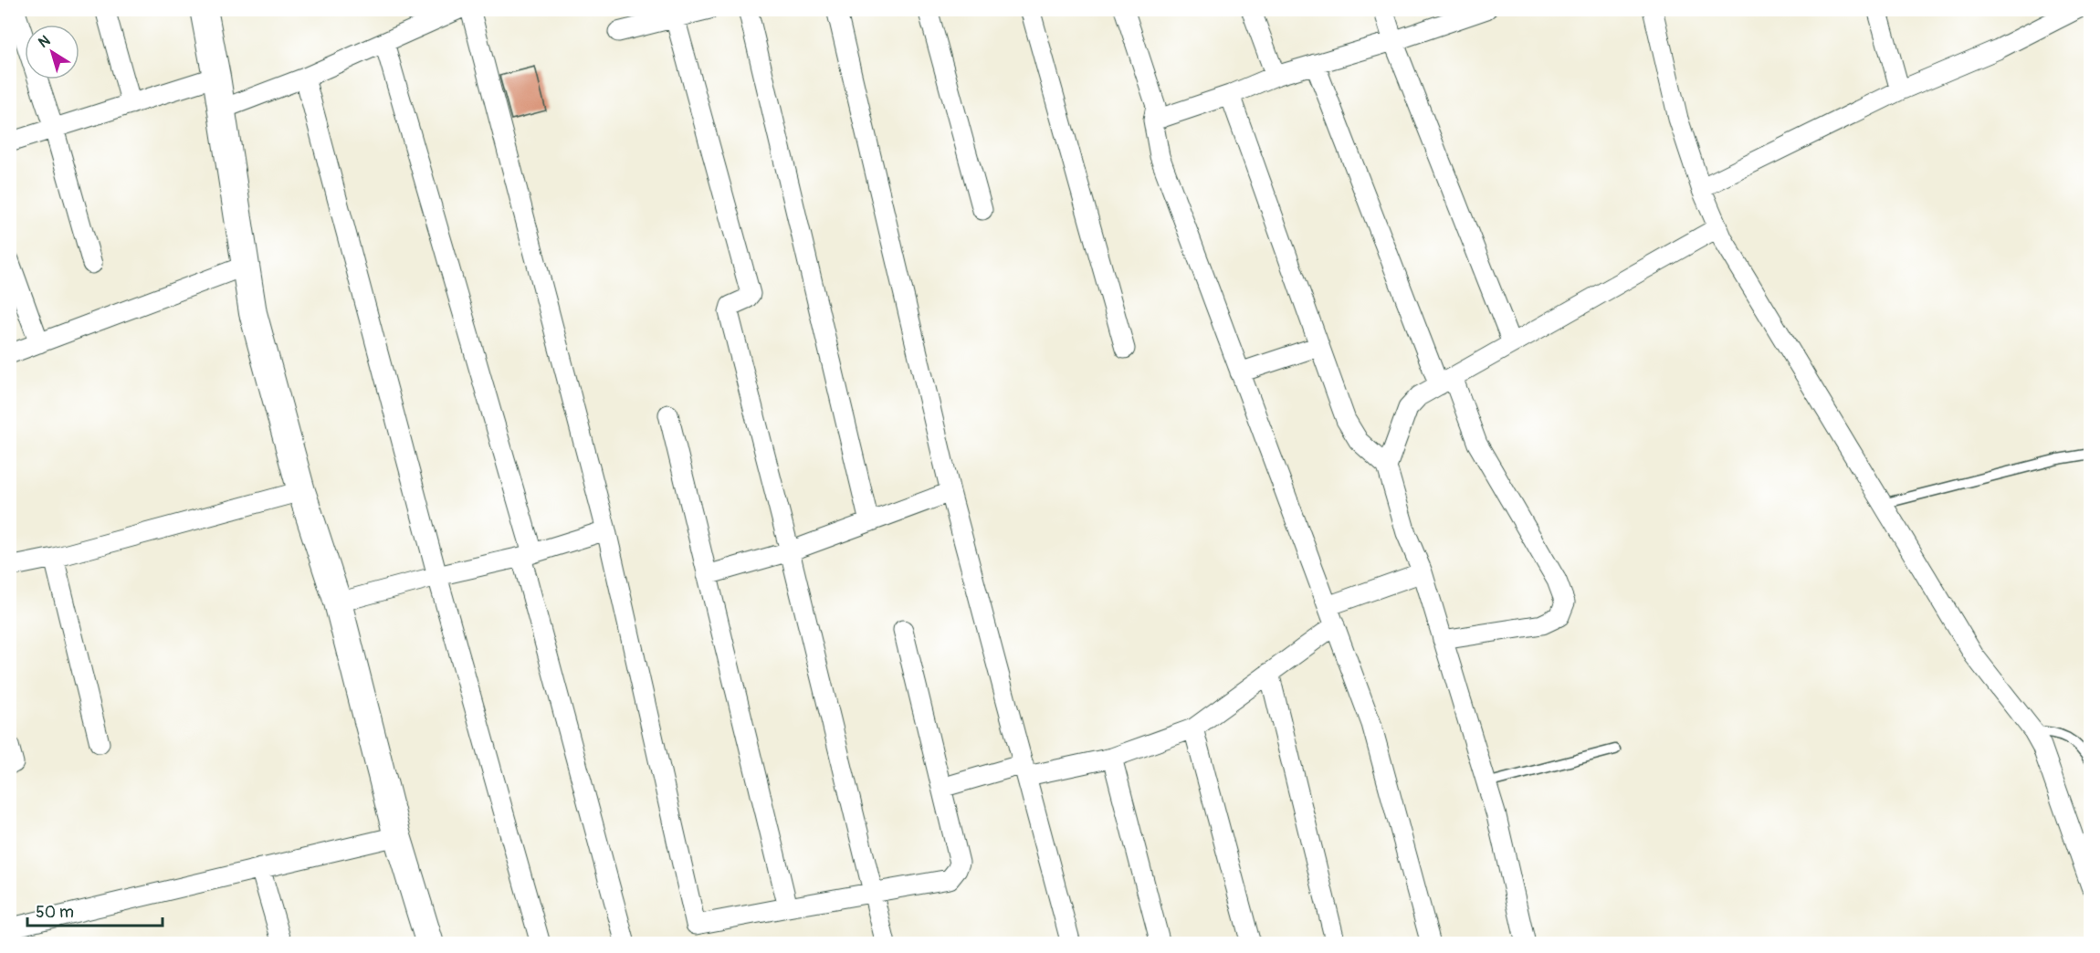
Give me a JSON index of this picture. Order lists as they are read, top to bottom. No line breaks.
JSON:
{"scale_bar":"50 m","north":"top left"}
